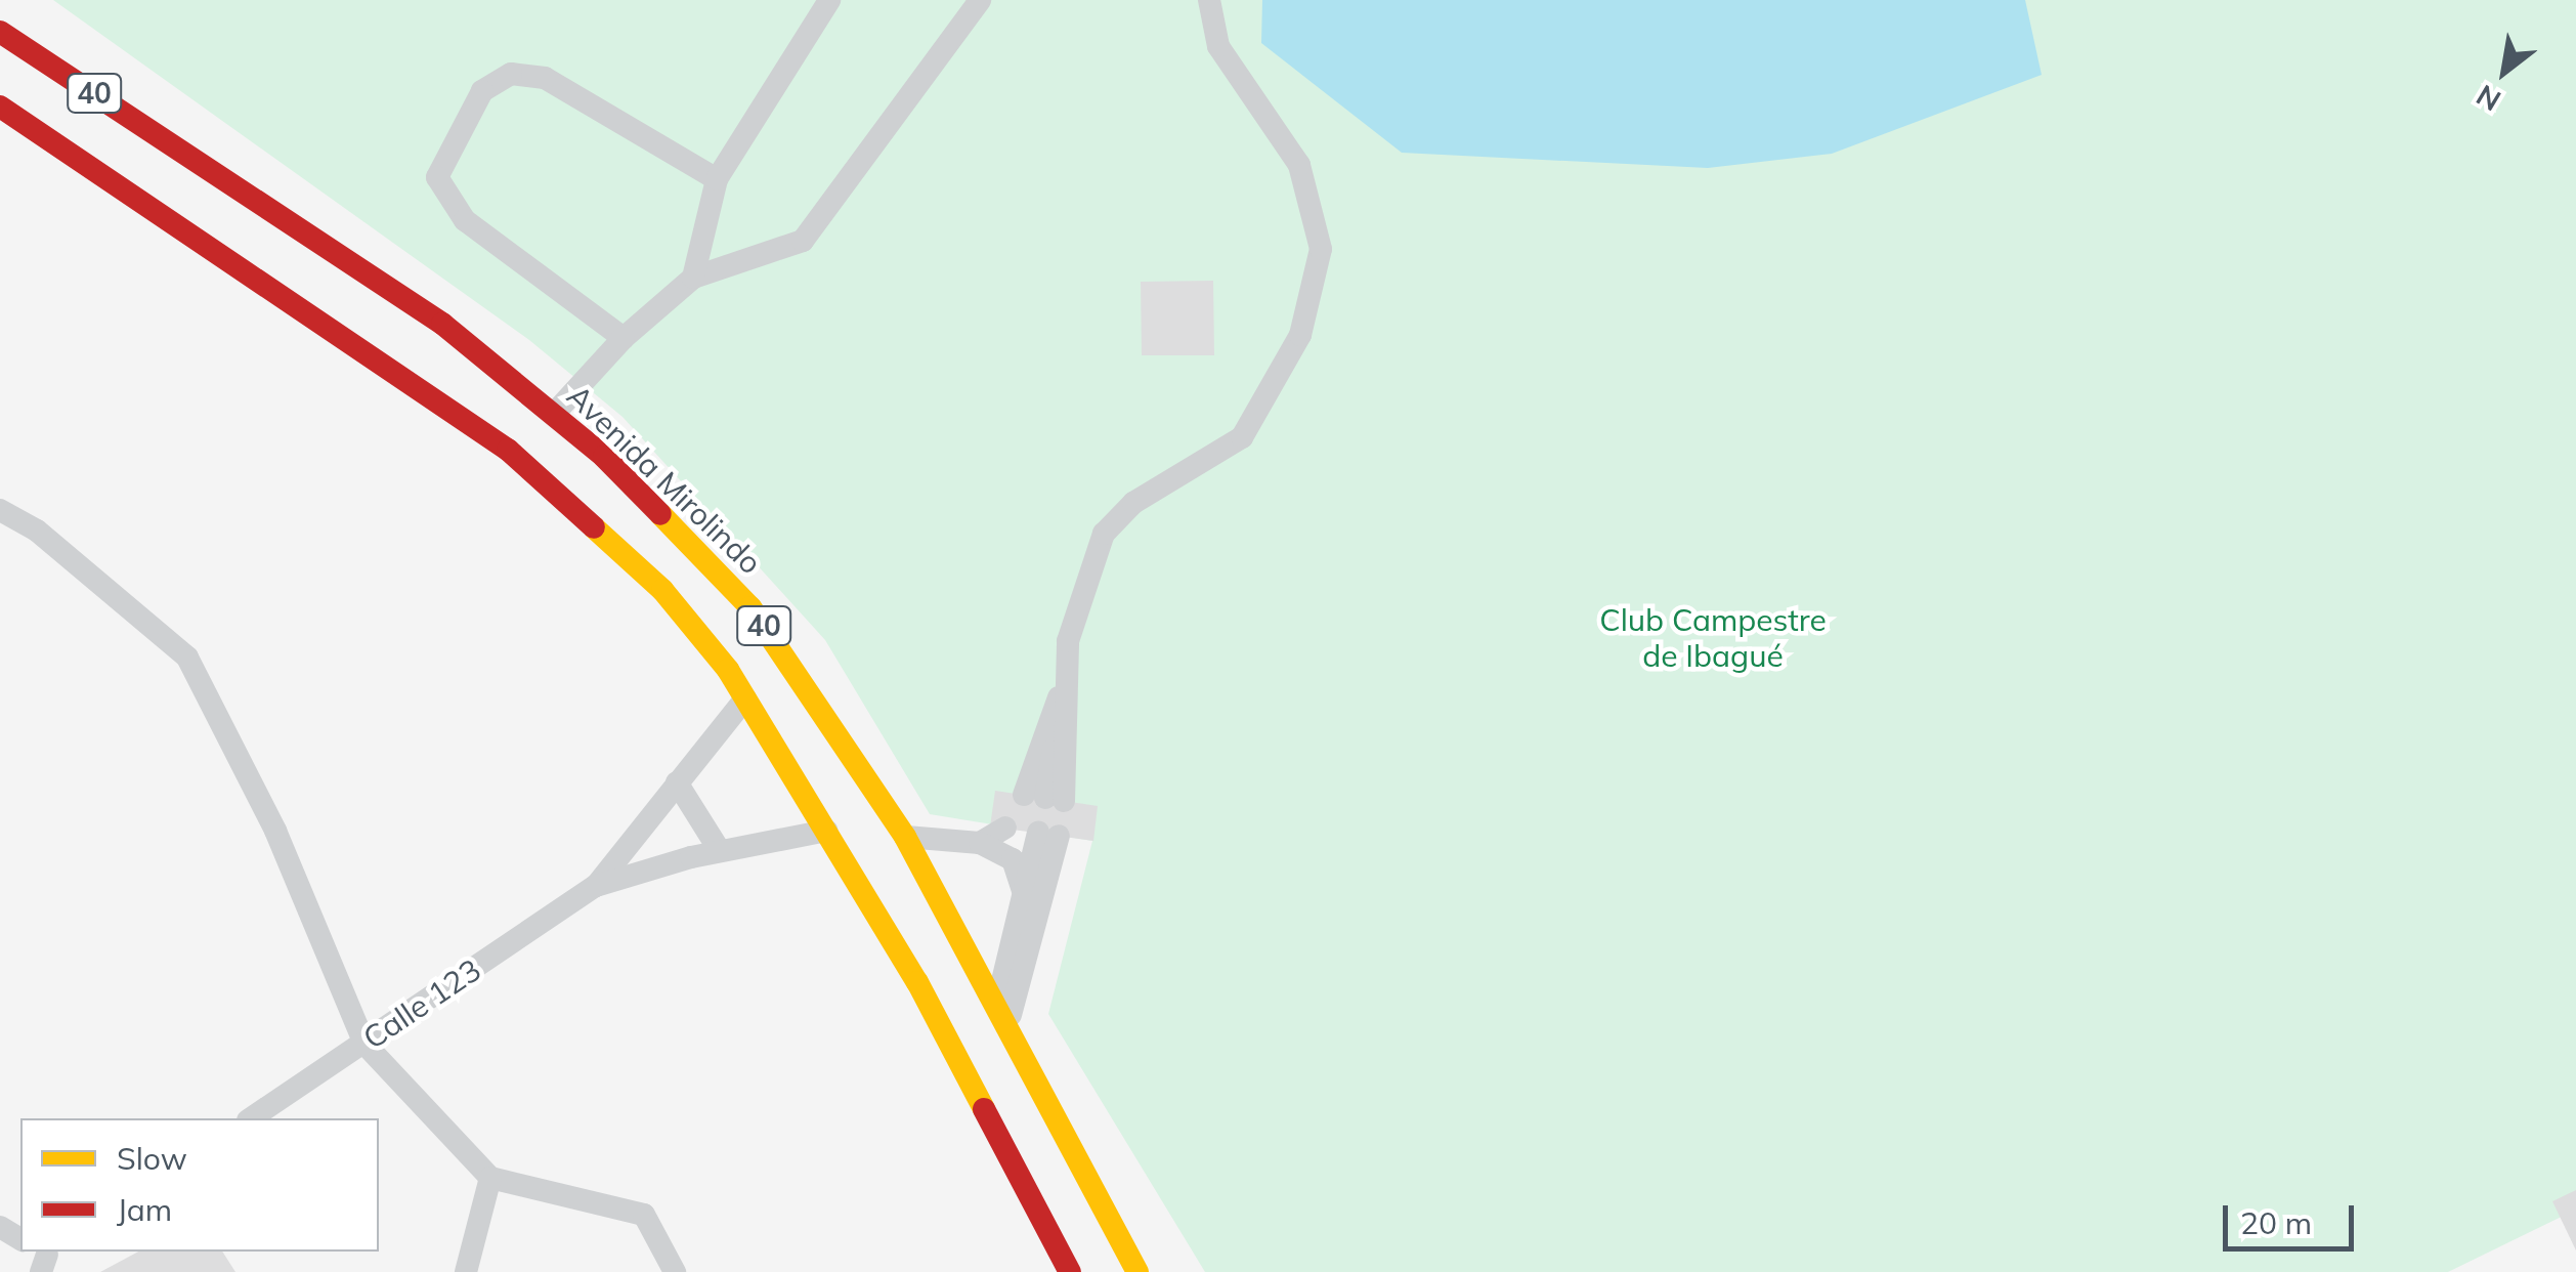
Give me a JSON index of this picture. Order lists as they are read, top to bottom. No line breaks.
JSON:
{"streets":{"main road":["40","Avenida Mirolindo"],"lane":["Calle 123"]},"crossings":[["40","Calle 123"]],"parks":["Club Campestre de Ibagué"],"legend":["Slow","Jam"],"scale_bar":"20 m","north":"bottom left"}
